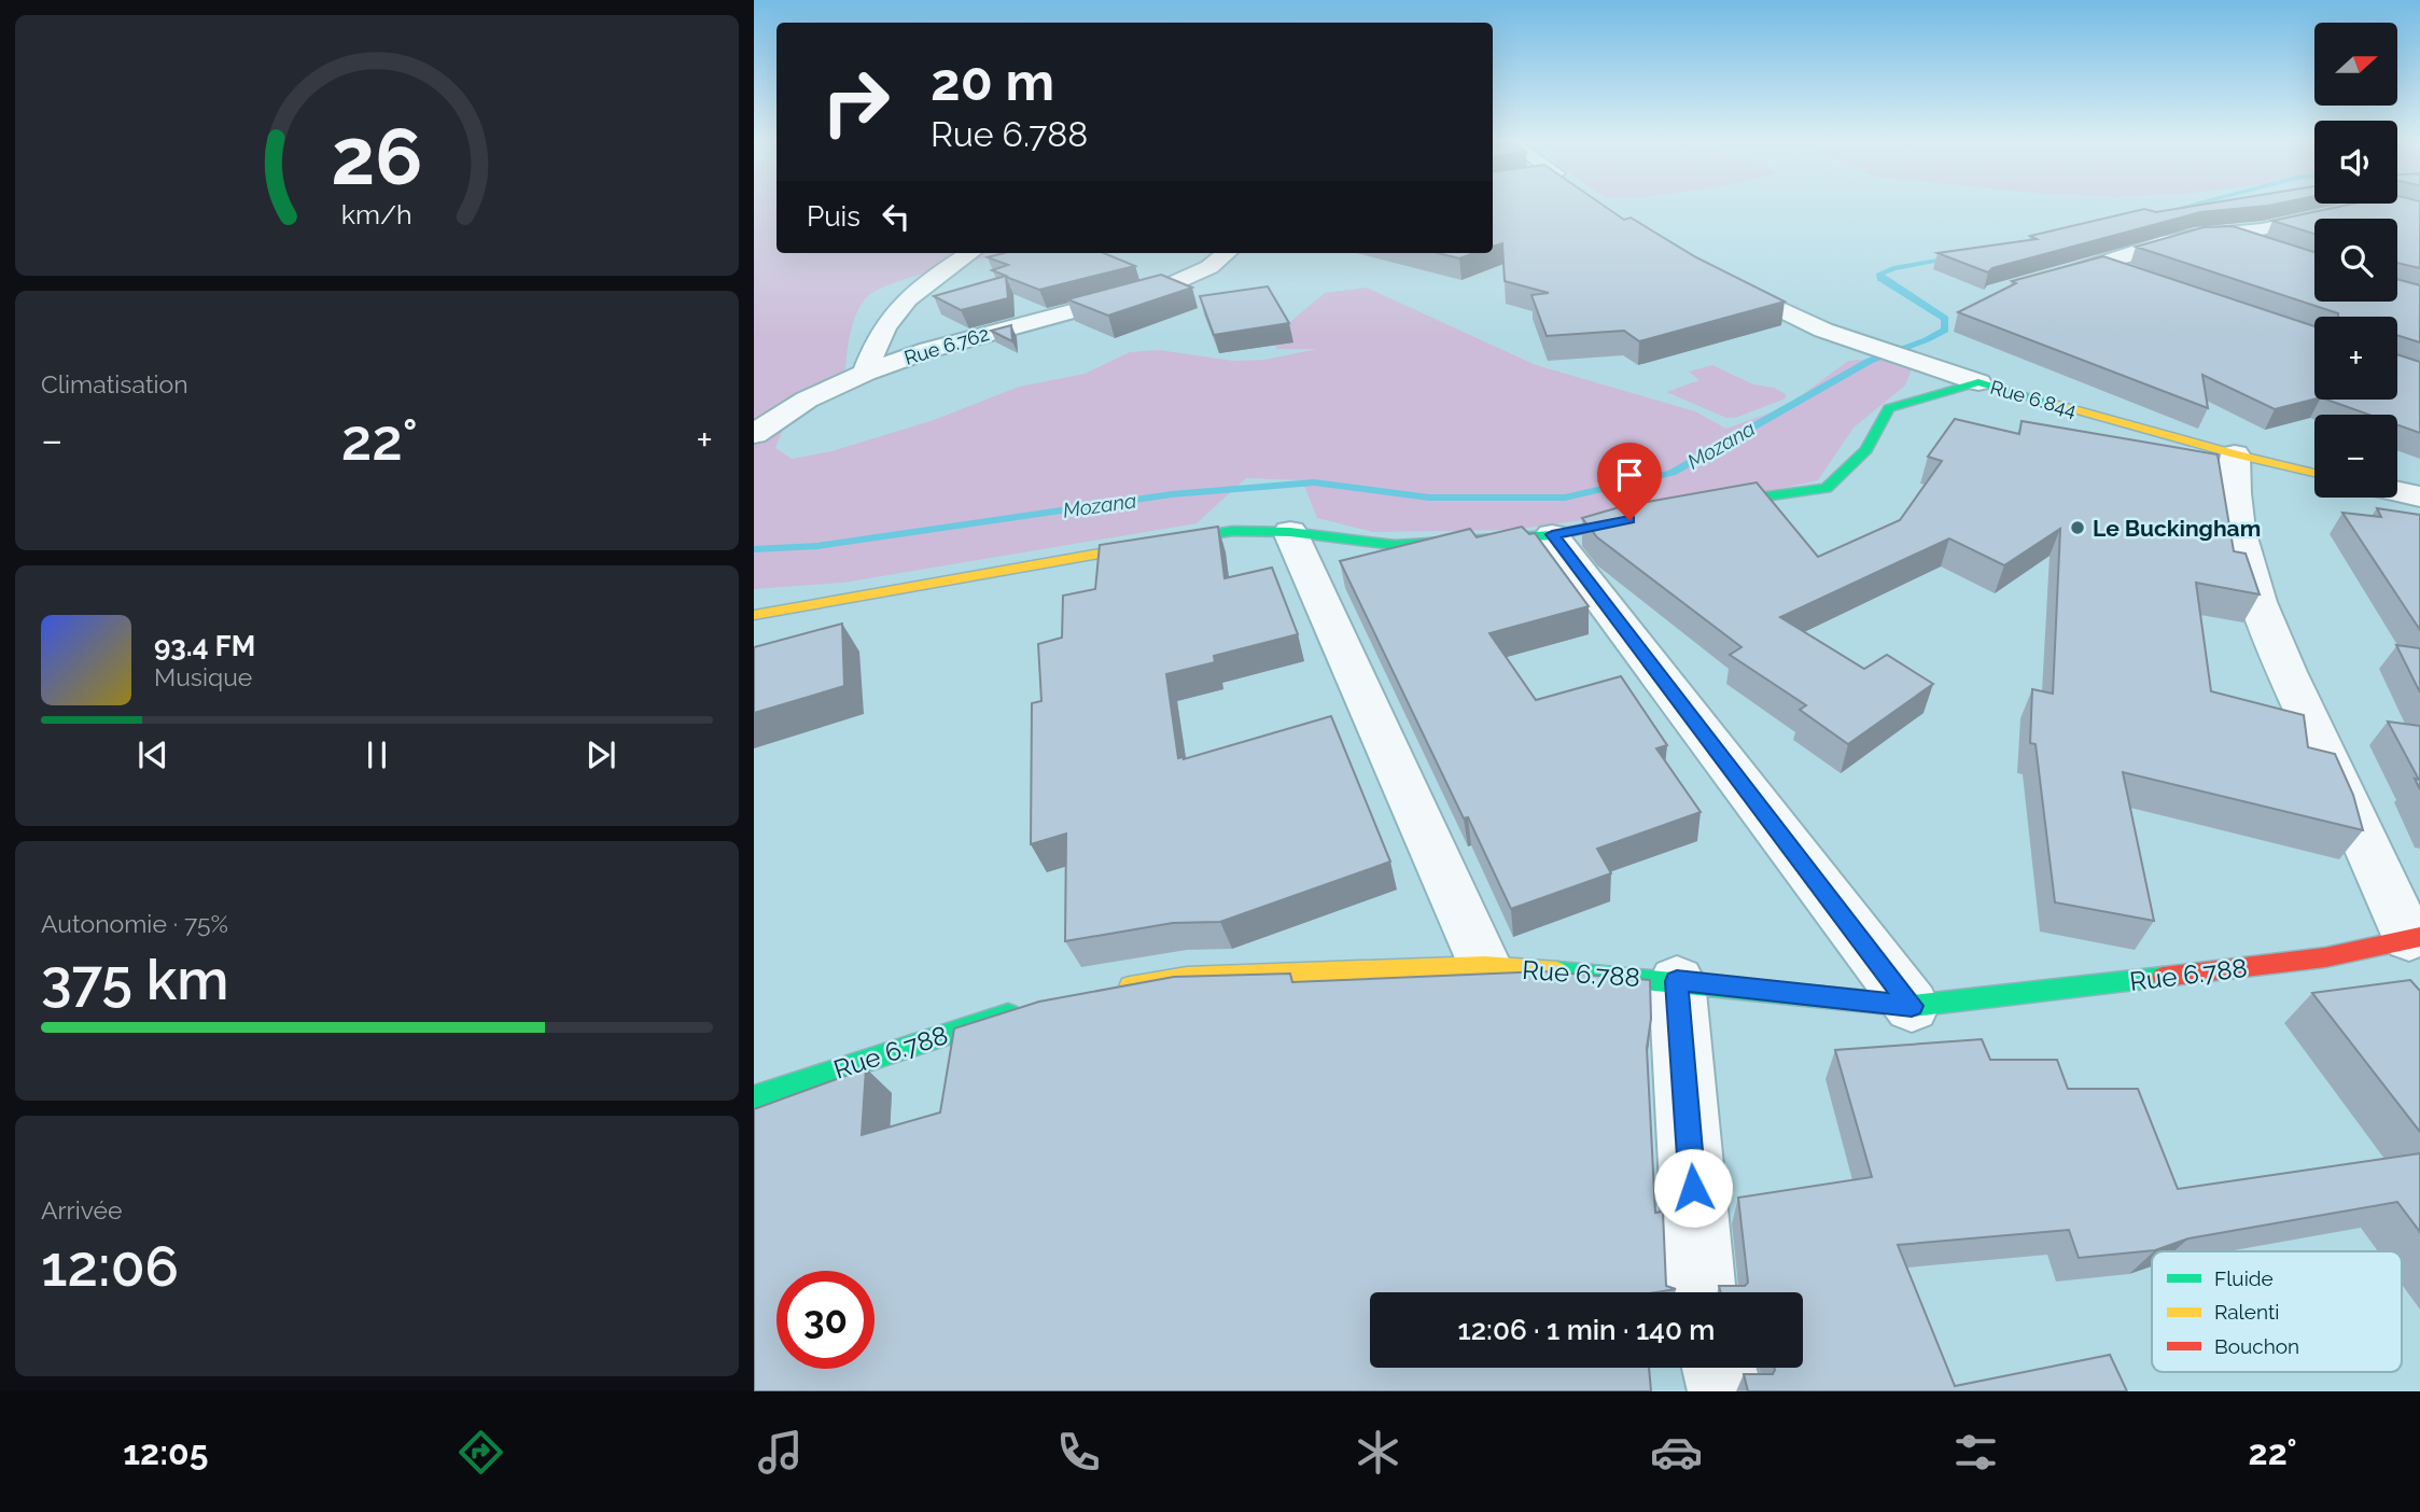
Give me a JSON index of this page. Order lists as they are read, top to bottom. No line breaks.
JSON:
{"streets":{"street":["Rue 6.762","Rue 6.844","Rue 6.788"]},"water":["Mozana"],"places":["Le Buckingham"],"legend":["Fluide","Ralenti","Bouchon"],"north":"right","page":{"map_buttons":["+","−"],"turn":["20 m","Rue 6.788"],"then":"Puis","tile":["Climatisation",["Autonomie · 75%","375 km"],["Arrivée","12:06"]],"heat":["−","22°","+"],"song":["93.4 FM","Musique"],"limit":"30","trip":"12:06 · 1 min · 140 m","tabs":["12:05","22°"],"gauge":["26","km/h"]}}
